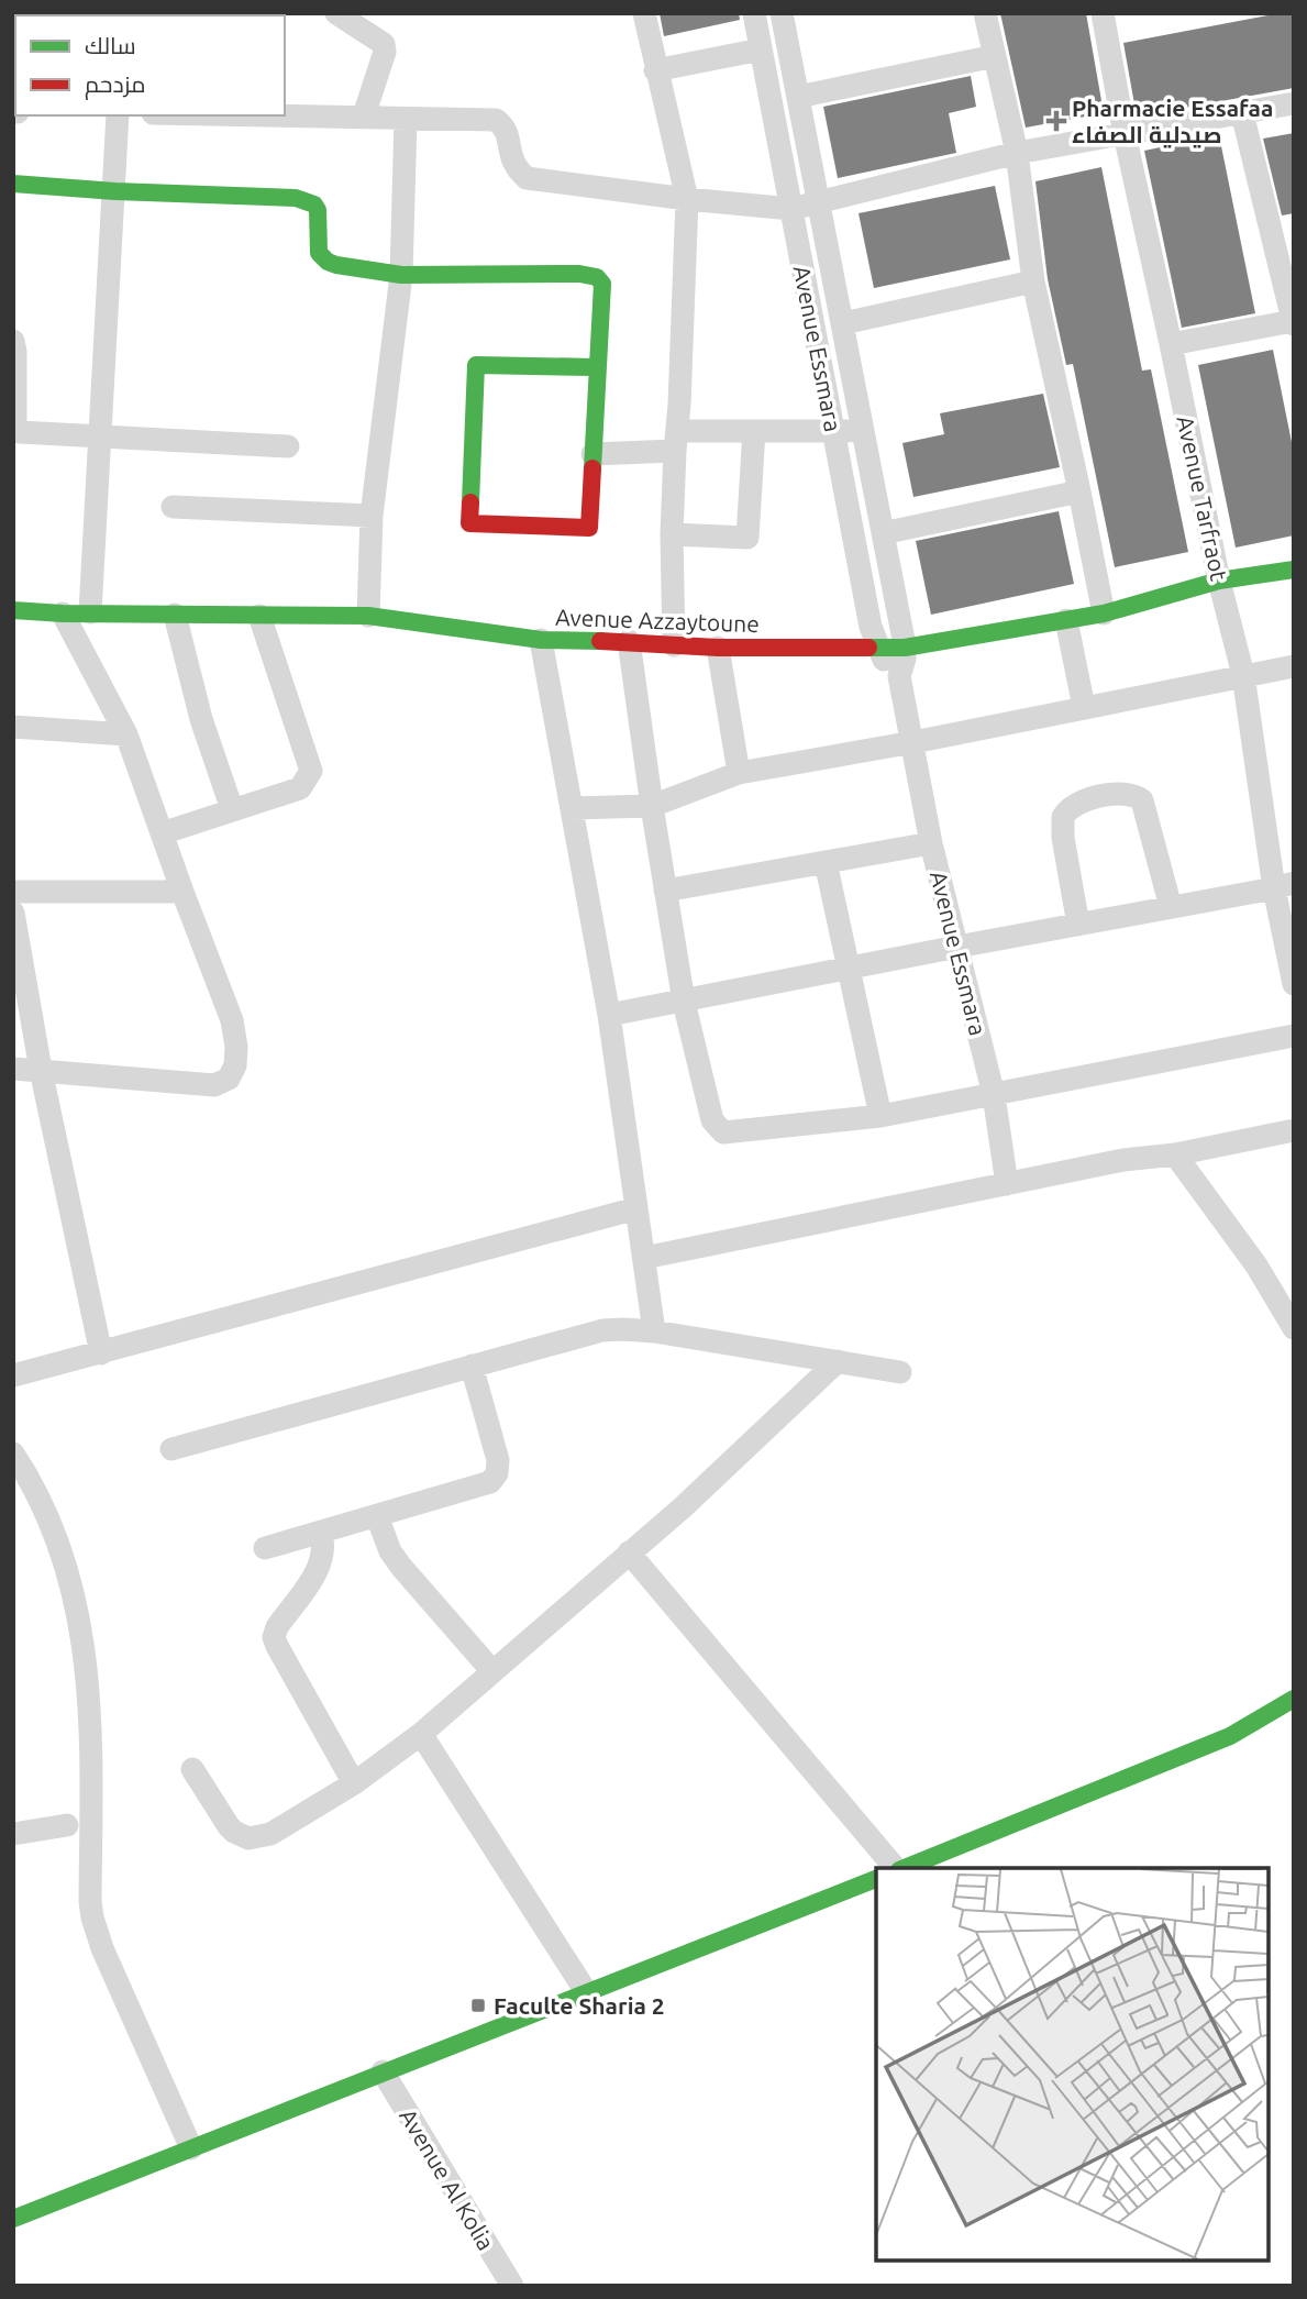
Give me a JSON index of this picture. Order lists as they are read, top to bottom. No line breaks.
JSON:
{"streets":{"street":["Avenue Essmara","Avenue Tarfraot","Avenue Azzaytoune","Avenue Al Kolia"]},"crossings":[["Avenue Essmara","Avenue Azzaytoune"],["Avenue Tarfraot","Avenue Azzaytoune"]],"places":{"health":["Pharmacie Essafaa صيدلية الصفاء"],"transit":["Faculte Sharia 2"]},"legend":["سالك","مزدحم"]}
